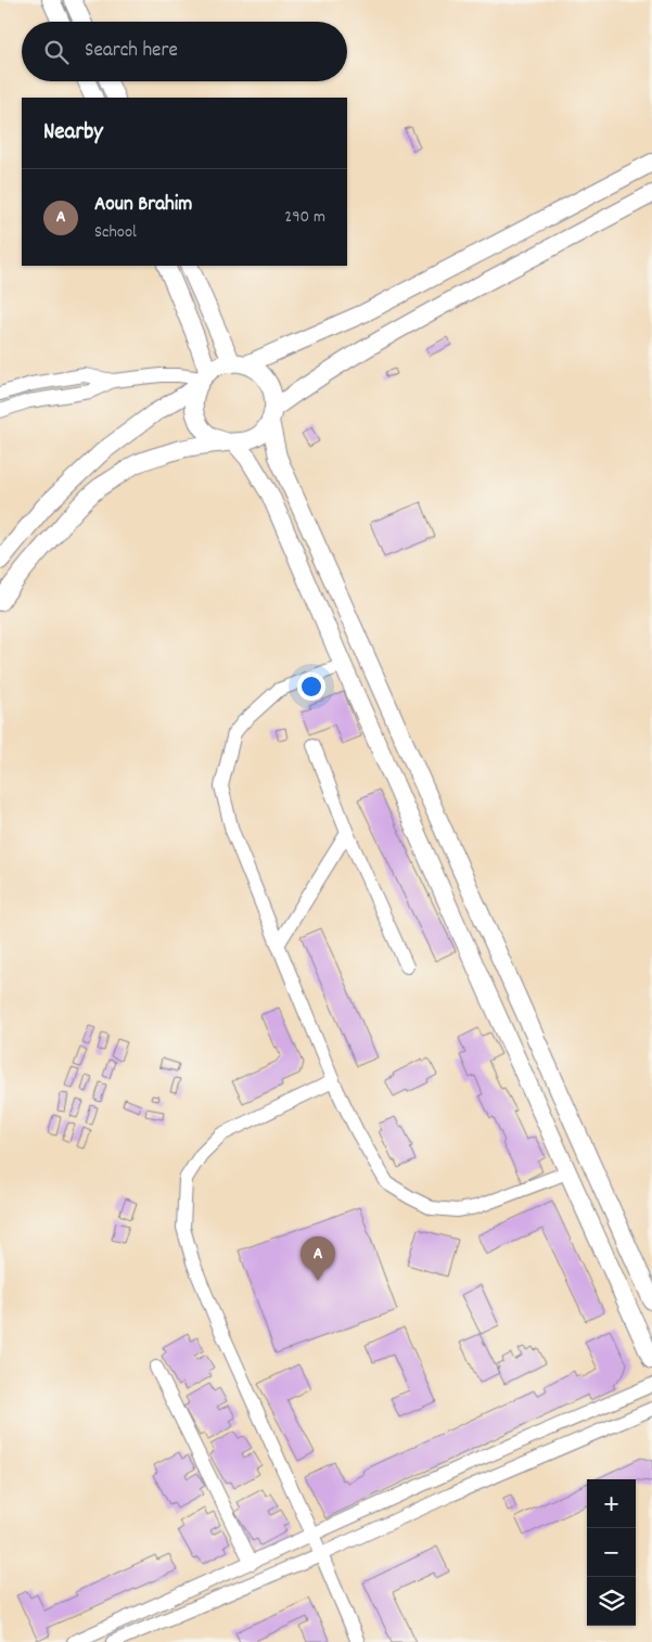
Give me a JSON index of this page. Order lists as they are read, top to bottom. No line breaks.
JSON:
{"page":{"search":"Search here","heading":"Nearby","list":[{"mark":"A","name":"Aoun Brahim","note":"School","value":"290 m"}],"pins":"A","map_buttons":["+","−"]}}
